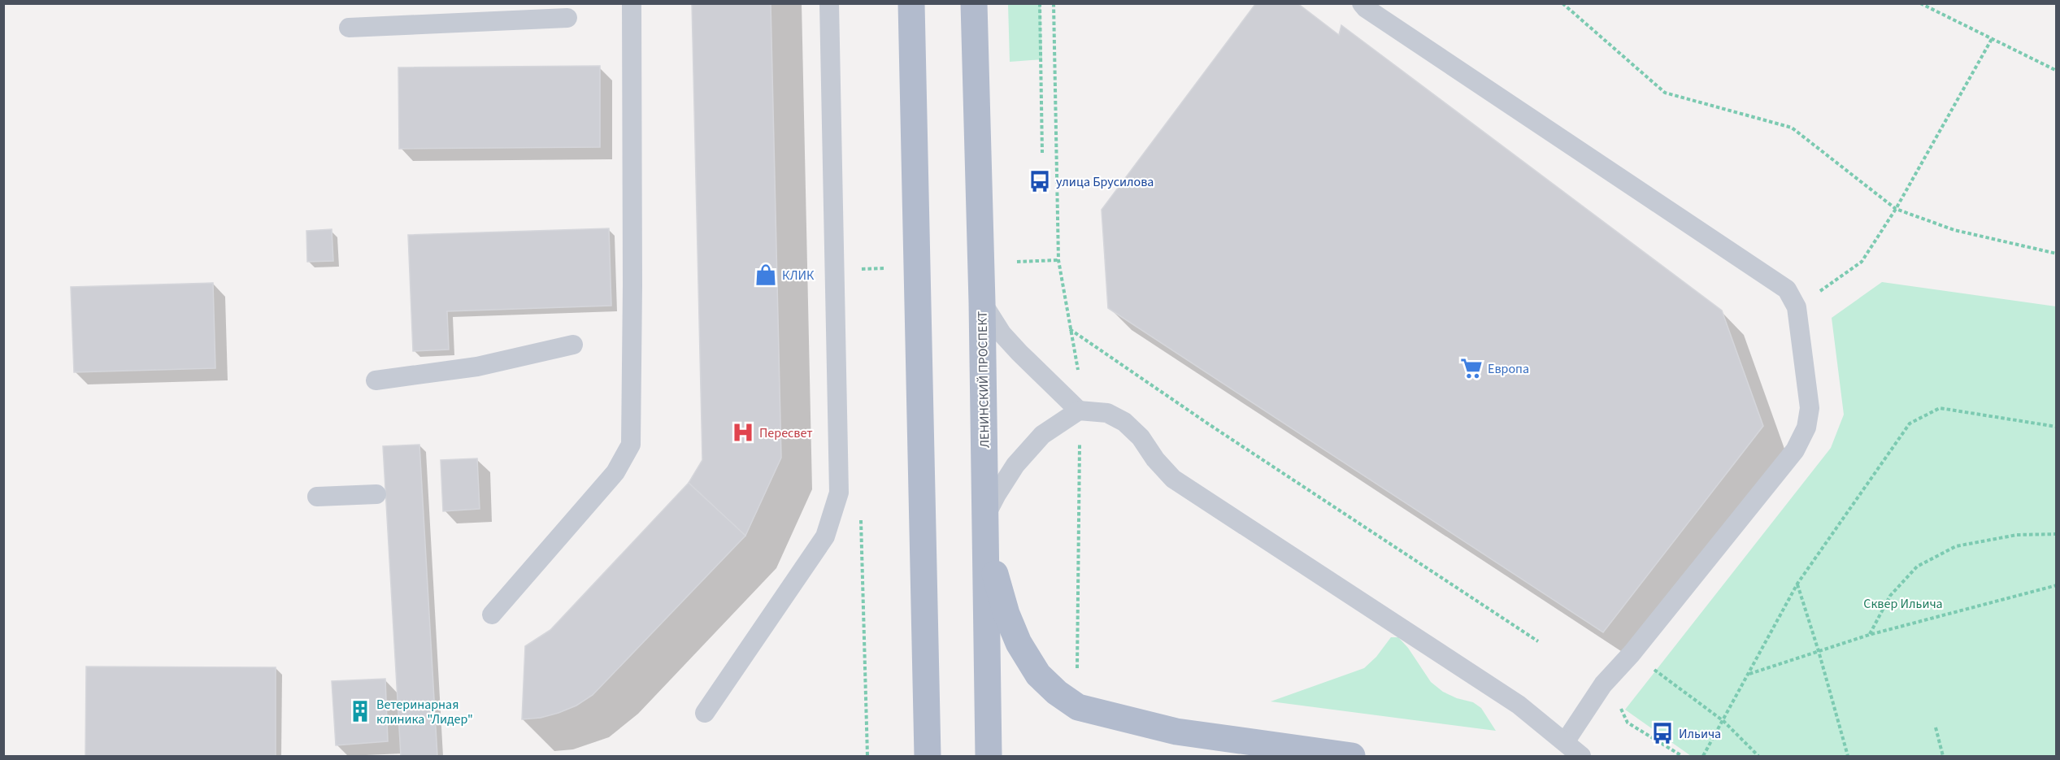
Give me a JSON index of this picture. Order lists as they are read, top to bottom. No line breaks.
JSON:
{"streets":{"main road":["ЛЕНИНСКИЙ ПРОСПЕКТ"]},"parks":["Сквер Ильича"],"places":{"bus stop":["улица Брусилова","Ильича"],"shop":["КЛИК"],"supermarket":["Европа"],"hospital":["Пересвет"],"building":["Ветеринарная клиника \"Лидер\""]}}
